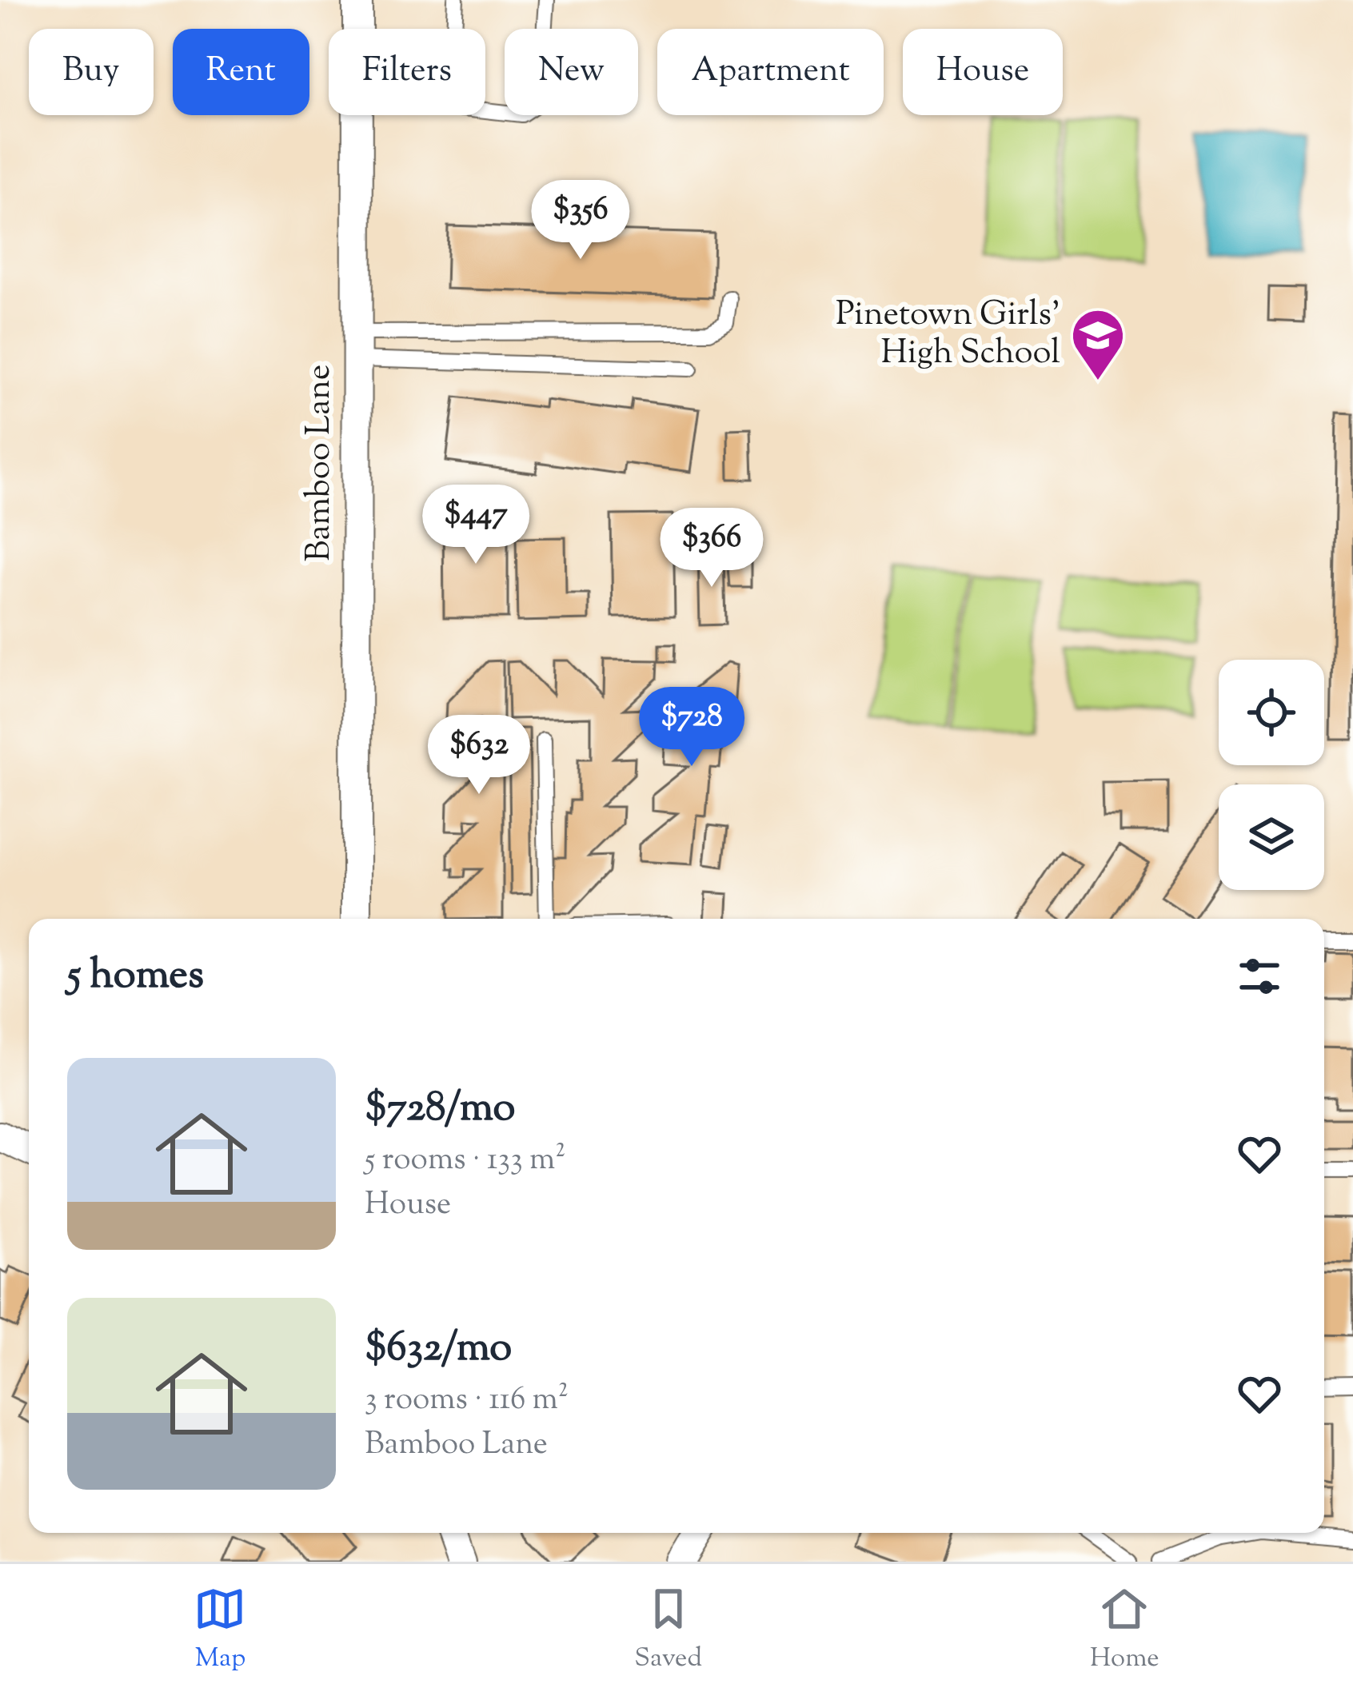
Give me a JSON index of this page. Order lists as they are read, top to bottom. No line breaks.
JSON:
{"streets":{"street":["Bamboo Lane"]},"places":{"school or university":["Pinetown Girls' High School"]},"page":{"chip":["Buy","Rent","Filters","New","Apartment","House"],"price":["$356","$447","$366","$728","$632"],"heading":"5 homes","list":[{"name":"$728/mo","note":"5 rooms · 133 m² · House"},{"name":"$632/mo","note":"3 rooms · 116 m² · Bamboo Lane"}],"tabs":["Map","Saved","Home"]}}
